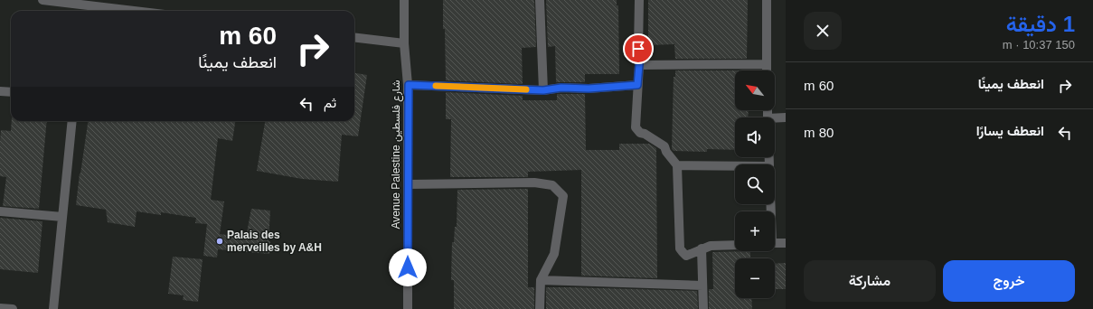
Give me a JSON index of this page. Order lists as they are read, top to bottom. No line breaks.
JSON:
{"streets":{"street":["Avenue Palestine شارع فلسطين"]},"places":["Palais des merveilles by A&H"],"north":"top left","page":{"heading":["1 دقيقة","150 m · 10:37"],"turn":["60 m","انعطف يمينًا"],"list":[{"name":"انعطف يمينًا","value":"60 m"},{"name":"انعطف يسارًا","value":"80 m"}],"map_buttons":["+","−"],"then":"ثم","buttons":["خروج","مشاركة"]}}
